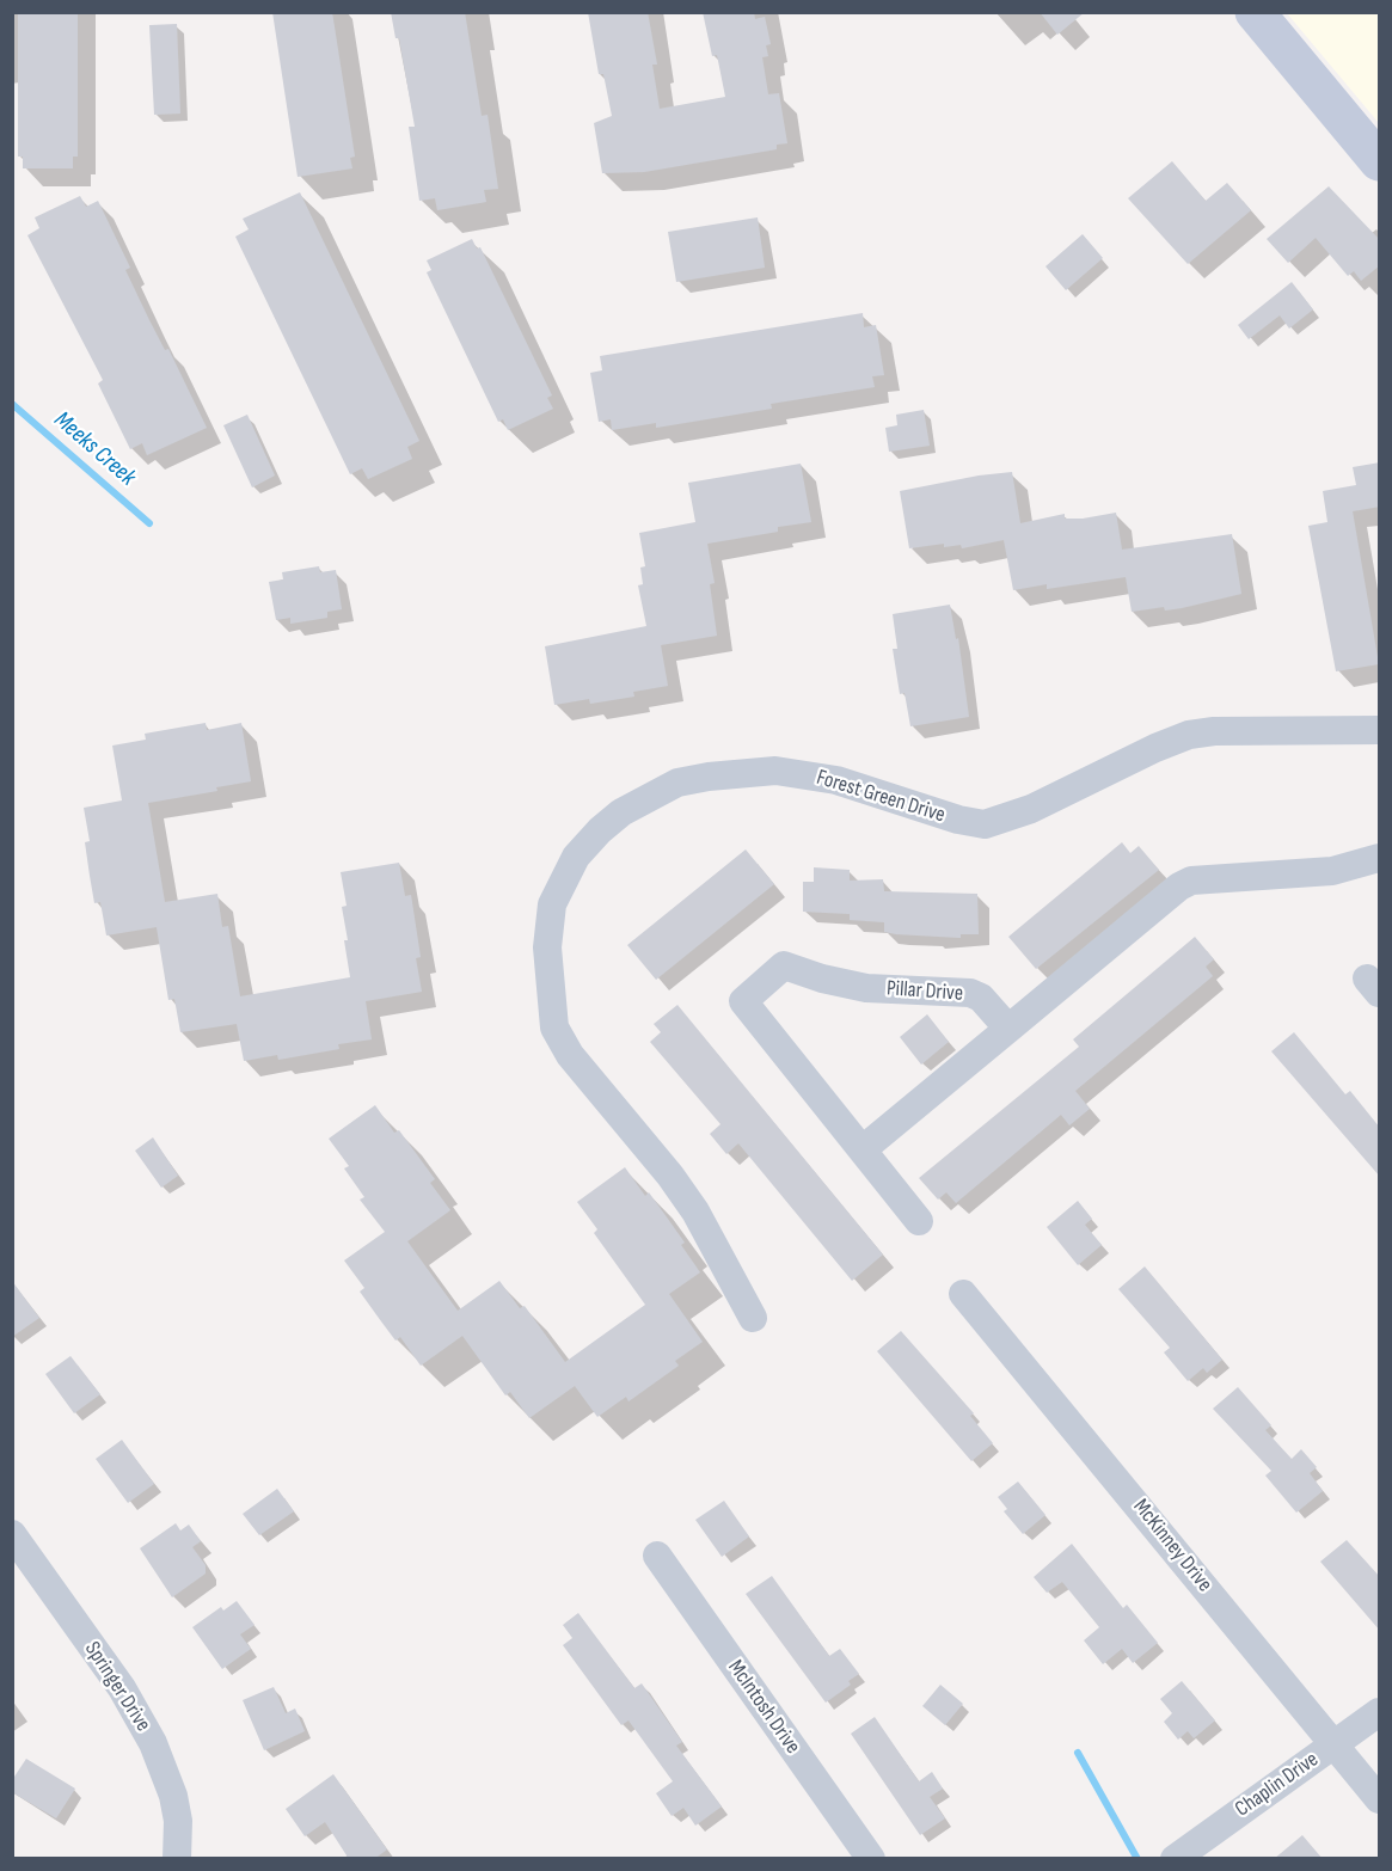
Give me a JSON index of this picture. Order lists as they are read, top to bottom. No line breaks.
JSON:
{"streets":{"street":["Forest Green Drive","Pillar Drive","McKinney Drive","Springer Drive","McIntosh Drive","Chaplin Drive"]},"crossings":[["McKinney Drive","Chaplin Drive"]],"water":["Meeks Creek"]}
